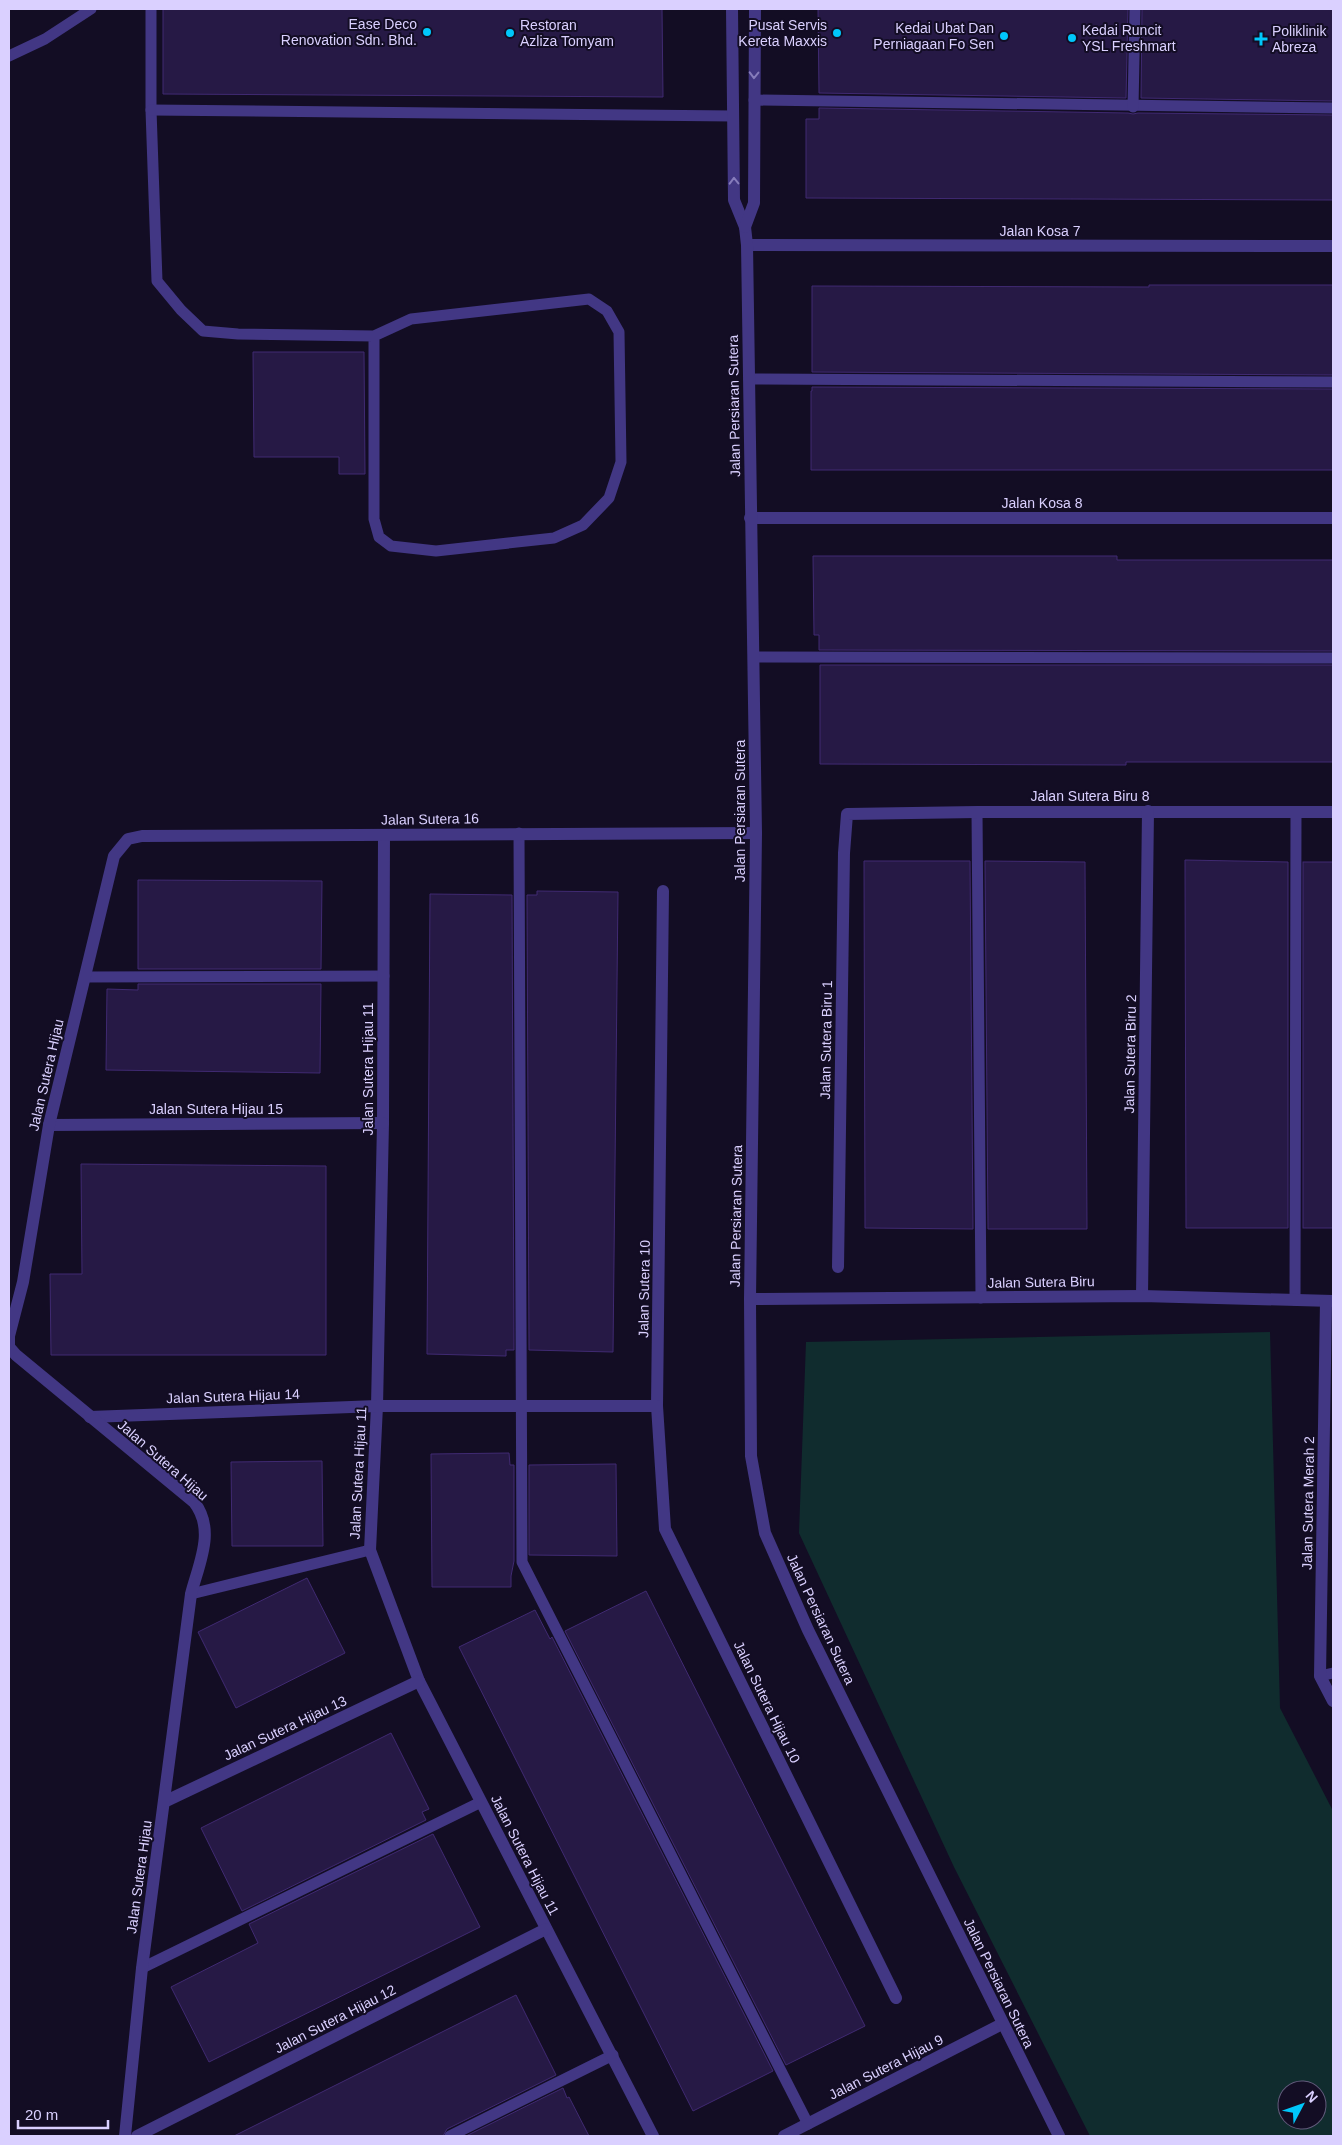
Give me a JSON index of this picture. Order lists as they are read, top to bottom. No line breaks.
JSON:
{"streets":{"street":["Jalan Kosa 7","Jalan Persiaran Sutera","Jalan Kosa 8","Jalan Sutera Biru 8","Jalan Sutera 16","Jalan Sutera Biru 1","Jalan Sutera Biru 2","Jalan Sutera Hijau 11","Jalan Sutera Hijau","Jalan Sutera Hijau 15","Jalan Sutera Biru","Jalan Sutera 10","Jalan Sutera Hijau 14","Jalan Sutera Merah 2","Jalan Sutera Hijau 10","Jalan Sutera Hijau 13","Jalan Sutera Hijau 12","Jalan Sutera Hijau 9"]},"crossings":[["Jalan Kosa 7","Jalan Persiaran Sutera"],["Jalan Persiaran Sutera","Jalan Kosa 8"],["Jalan Persiaran Sutera","Jalan Sutera 16"],["Jalan Persiaran Sutera","Jalan Sutera Biru"],["Jalan Persiaran Sutera","Jalan Sutera Hijau 9"],["Jalan Sutera Biru 8","Jalan Sutera Biru 1"],["Jalan Sutera Biru 8","Jalan Sutera Biru 2"],["Jalan Sutera 16","Jalan Sutera Hijau 11"],["Jalan Sutera 16","Jalan Sutera Hijau"],["Jalan Sutera Biru 2","Jalan Sutera Biru"],["Jalan Sutera Hijau 11","Jalan Sutera Hijau 15"],["Jalan Sutera Hijau 11","Jalan Sutera Hijau 14"],["Jalan Sutera Hijau 11","Jalan Sutera Hijau 13"],["Jalan Sutera Hijau 11","Jalan Sutera Hijau 12"],["Jalan Sutera Hijau","Jalan Sutera Hijau 15"],["Jalan Sutera Hijau","Jalan Sutera Hijau 14"],["Jalan Sutera Hijau","Jalan Sutera Hijau 13"],["Jalan Sutera Biru","Jalan Sutera Merah 2"],["Jalan Sutera 10","Jalan Sutera Hijau 10"]],"places":{"other":["Ease Deco Renovation Sdn. Bhd.","Restoran Azliza Tomyam","Pusat Servis Kereta Maxxis","Kedai Ubat Dan Perniagaan Fo Sen","Kedai Runcit YSL Freshmart"],"health":["Poliklinik Abreza"]},"scale_bar":"20 m","north":"top right"}
